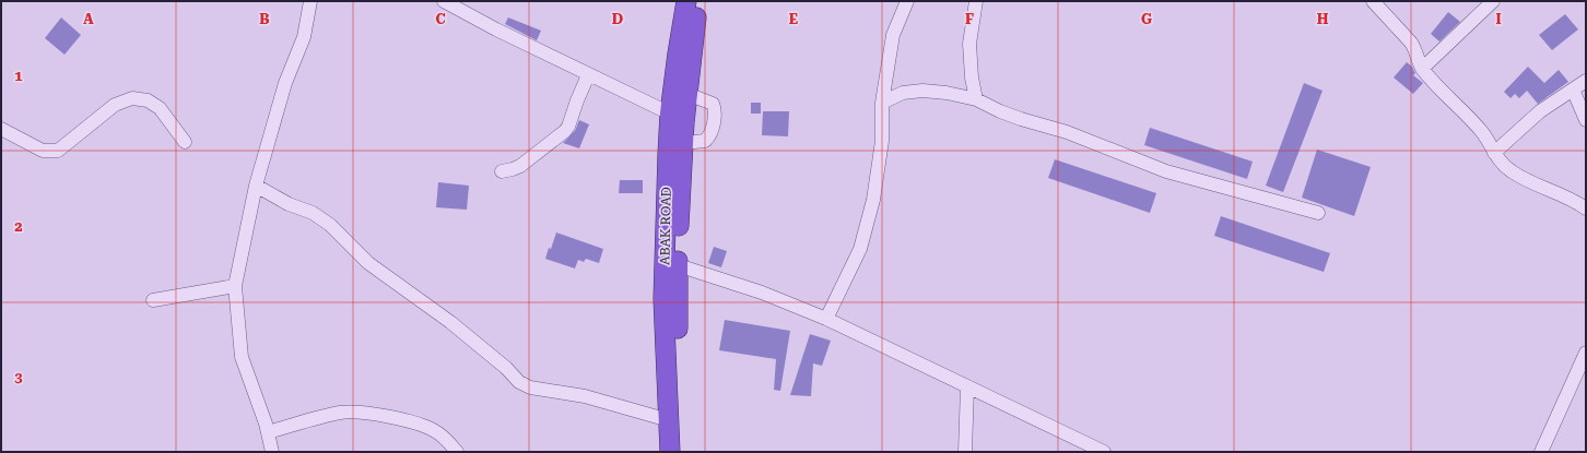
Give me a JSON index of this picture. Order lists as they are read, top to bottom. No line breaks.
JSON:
{"streets":{"highway":["ABAK ROAD"]},"grid":{"columns":["A","B","C","D","E","F","G","H","I"],"rows":["1","2","3"]}}
